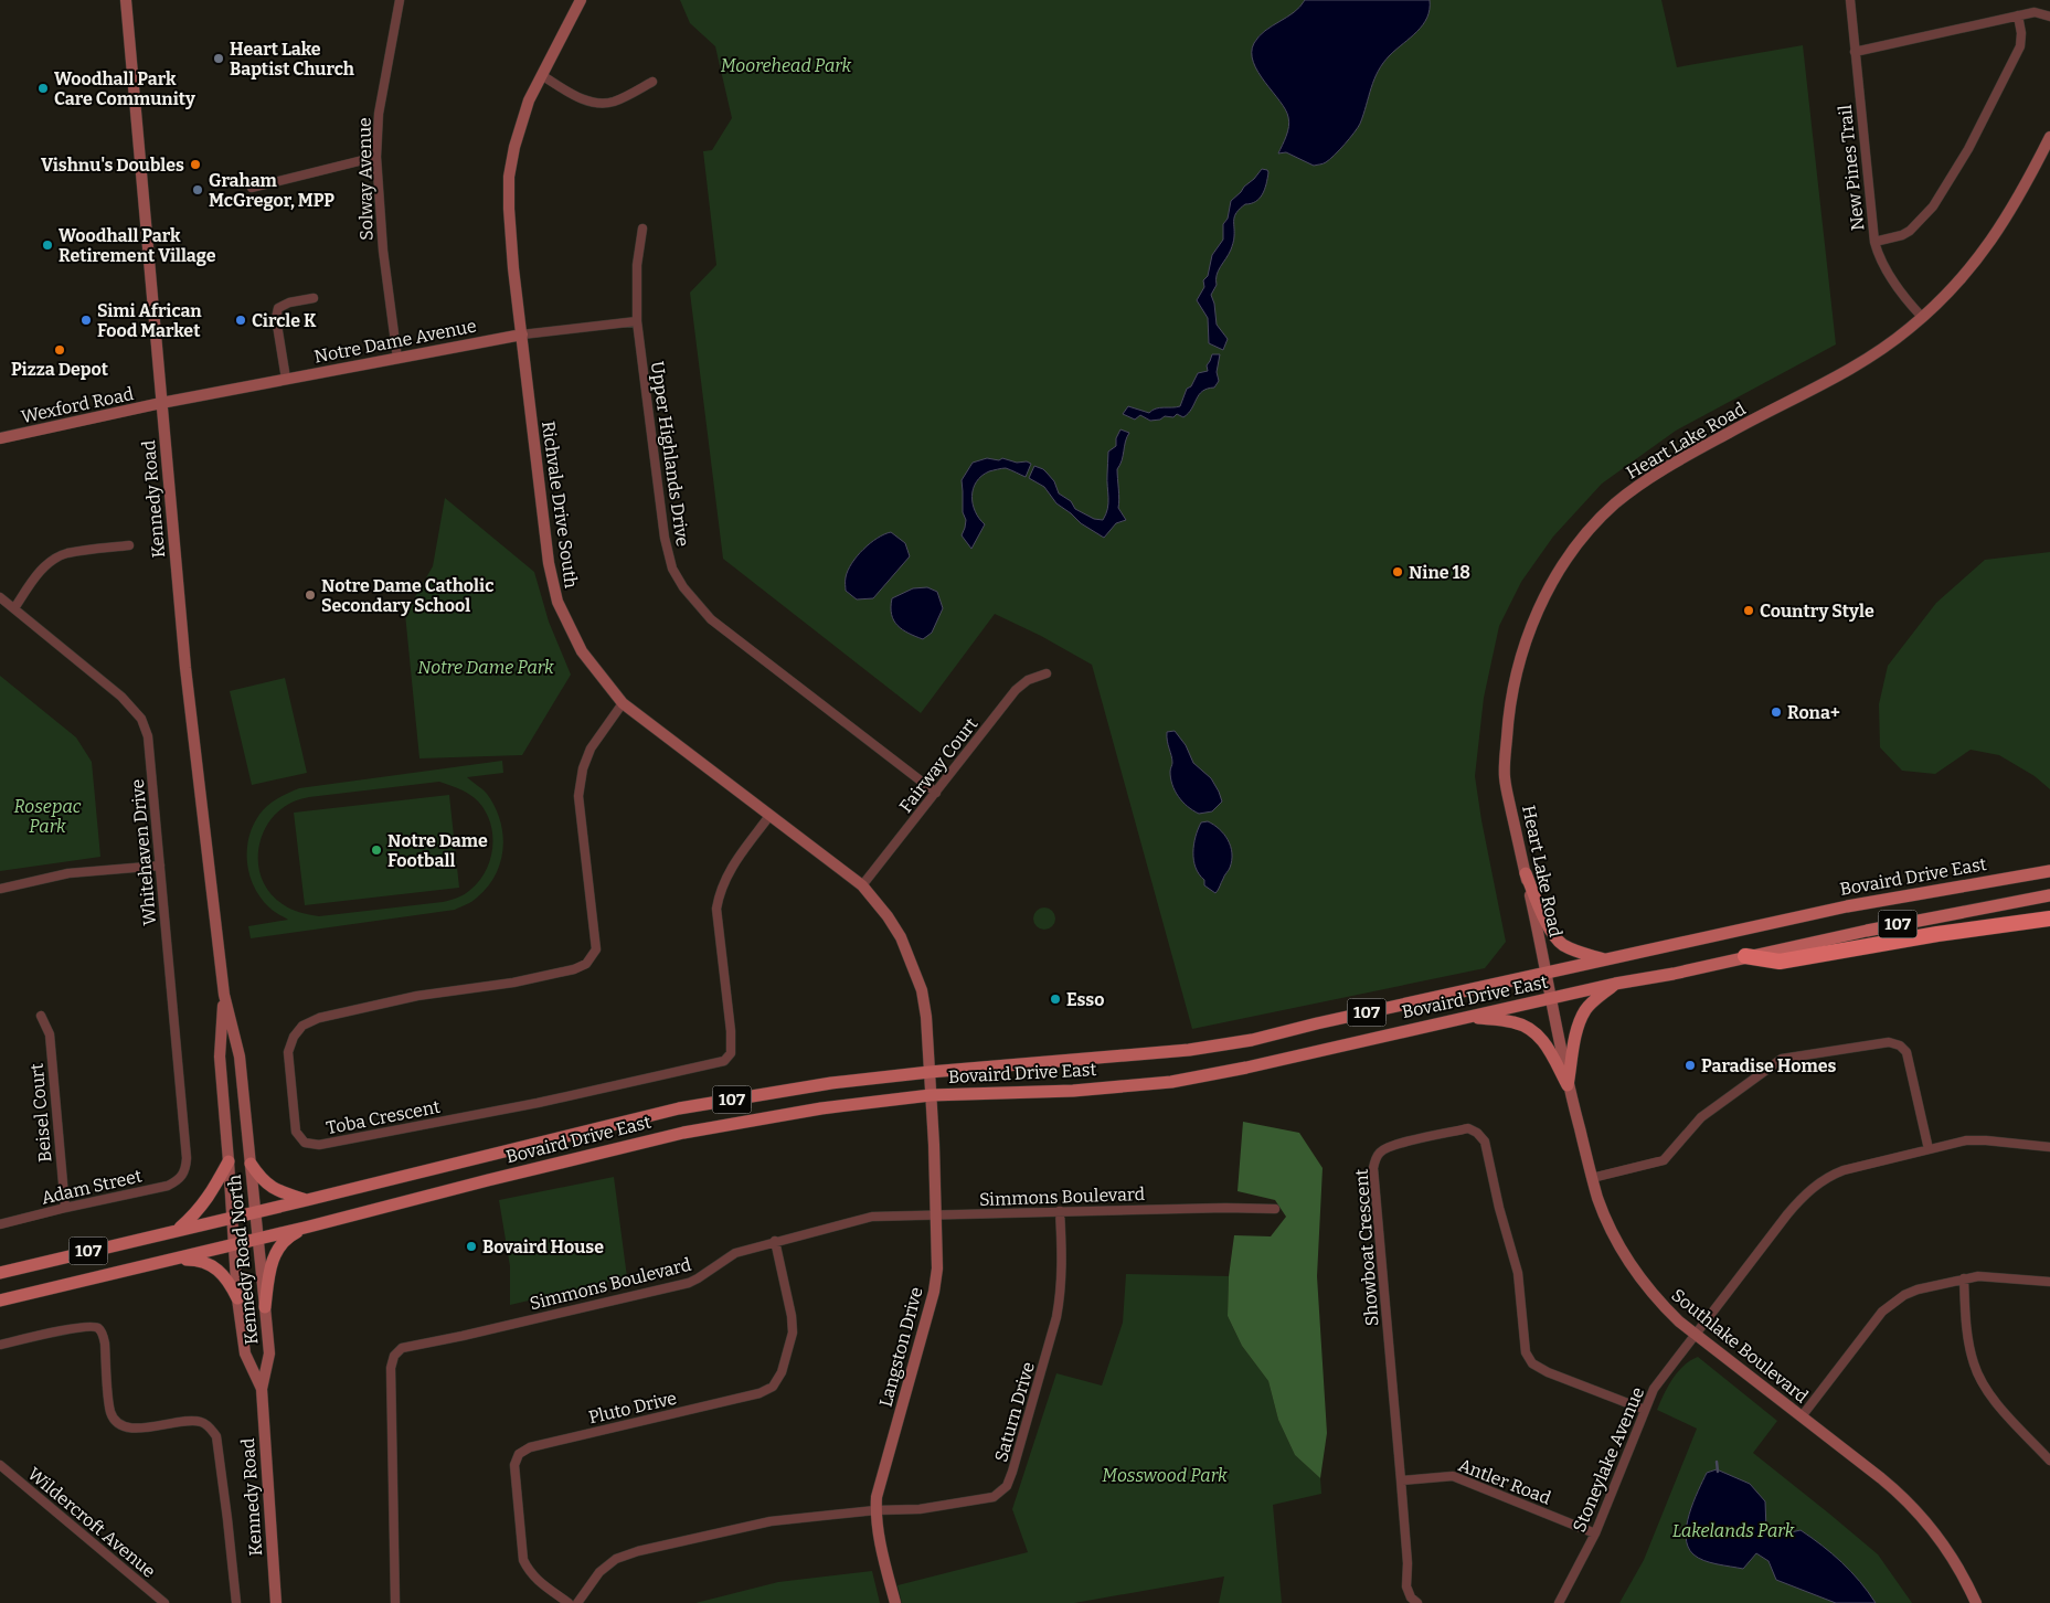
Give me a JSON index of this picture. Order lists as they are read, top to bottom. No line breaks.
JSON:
{"streets":{"main road":["Bovaird Drive East","107"],"street":["New Pines Trail","Solway Avenue","Notre Dame Avenue","Wexford Road","Heart Lake Road","Upper Highlands Drive","Kennedy Road","Richvale Drive South","Fairway Court","Whitehaven Drive","Beisel Court","Toba Crescent","Adam Street","Simmons Boulevard","Showboat Crescent","Kennedy Road North","Southlake Boulevard","Langston Drive","Pluto Drive","Saturn Drive","Stoneylake Avenue","Antler Road","Wildercroft Avenue"]},"crossings":[["New Pines Trail","Heart Lake Road"],["Solway Avenue","Notre Dame Avenue"],["Notre Dame Avenue","Wexford Road"],["Notre Dame Avenue","Upper Highlands Drive"],["Notre Dame Avenue","Kennedy Road"],["Notre Dame Avenue","Richvale Drive South"],["Wexford Road","Kennedy Road"],["Heart Lake Road","Bovaird Drive East"],["Heart Lake Road","Southlake Boulevard"],["Upper Highlands Drive","Fairway Court"],["Kennedy Road","Kennedy Road North"],["Richvale Drive South","Fairway Court"],["Richvale Drive South","Bovaird Drive East"],["Richvale Drive South","Toba Crescent"],["Richvale Drive South","Langston Drive"],["Whitehaven Drive","Adam Street"],["Bovaird Drive East","Kennedy Road North"],["Bovaird Drive East","Southlake Boulevard"],["Bovaird Drive East","Langston Drive"],["Beisel Court","Adam Street"],["Simmons Boulevard","Langston Drive"],["Simmons Boulevard","Pluto Drive"],["Simmons Boulevard","Saturn Drive"],["Showboat Crescent","Stoneylake Avenue"],["Showboat Crescent","Antler Road"],["Southlake Boulevard","Stoneylake Avenue"],["Langston Drive","Saturn Drive"],["Stoneylake Avenue","Antler Road"]],"parks":["Moorehead Park","Notre Dame Park","Rosepac Park","Mosswood Park","Lakelands Park"],"places":["Heart Lake Baptist Church","Woodhall Park Care Community","Vishnu's Doubles","Graham McGregor, MPP","Woodhall Park Retirement Village","Simi African Food Market","Circle K","Pizza Depot","Nine 18","Notre Dame Catholic Secondary School","Country Style","Rona+","Notre Dame Football","Esso","Paradise Homes","Bovaird House"]}
